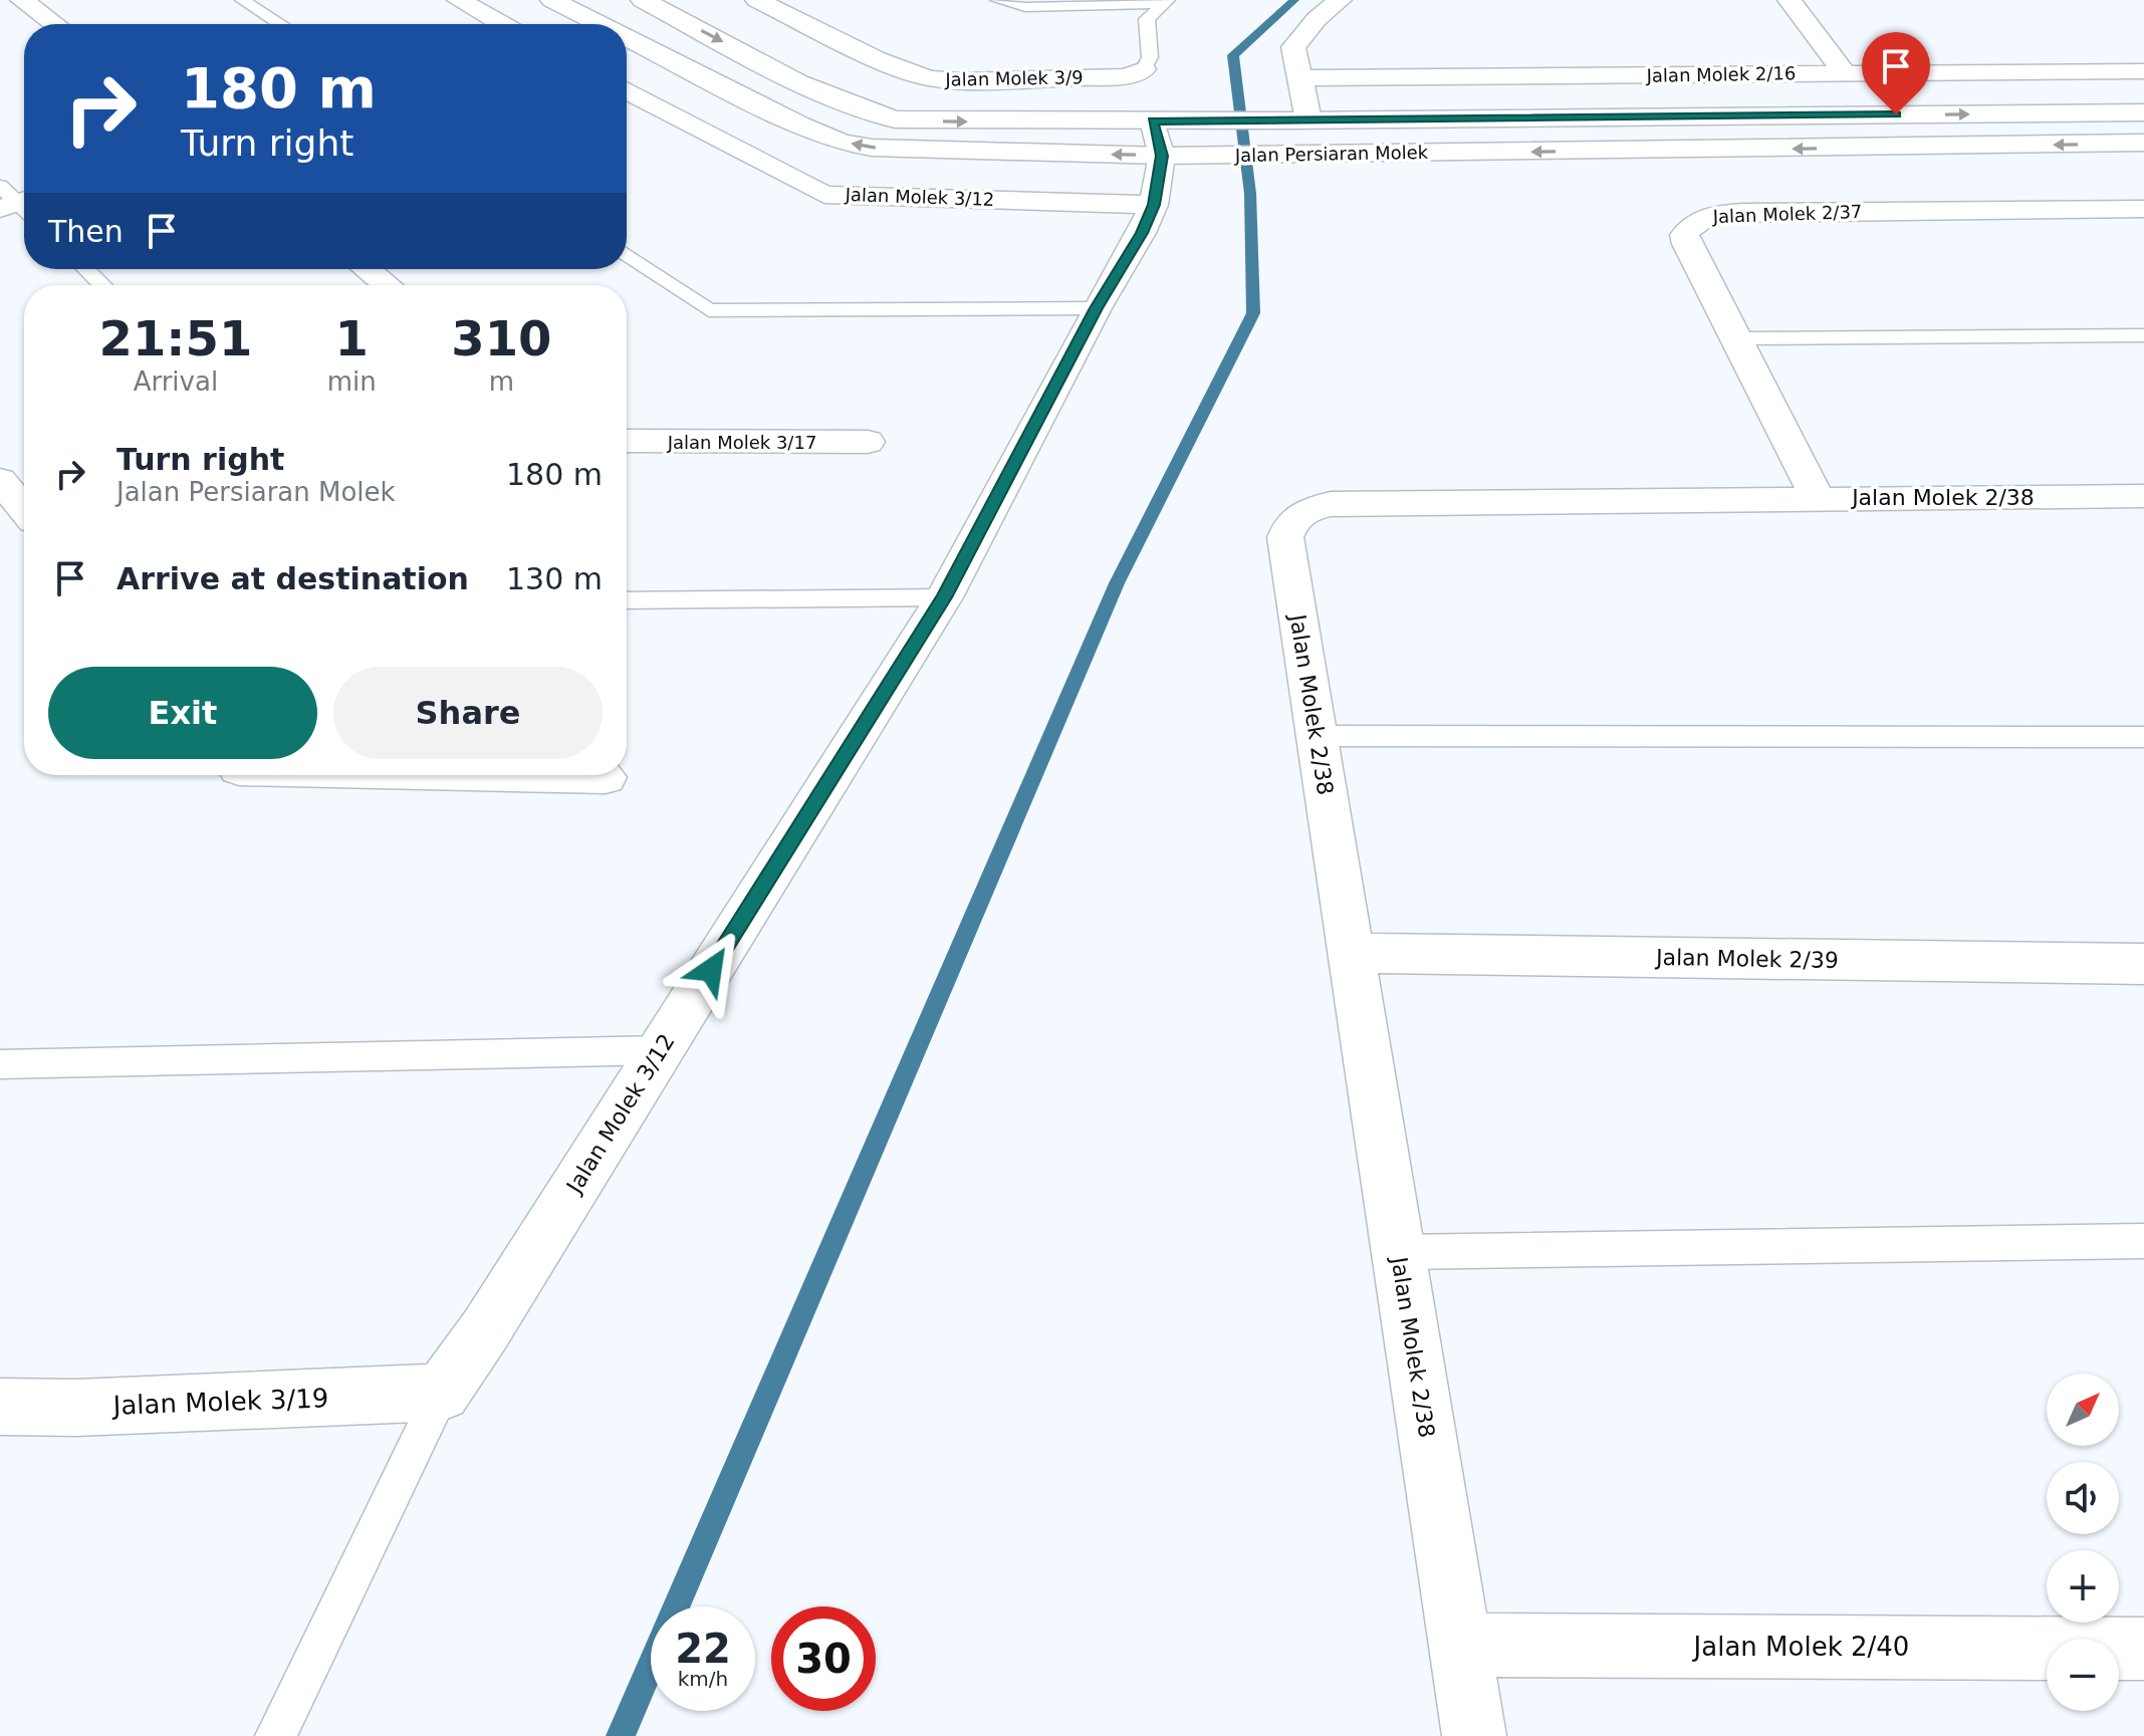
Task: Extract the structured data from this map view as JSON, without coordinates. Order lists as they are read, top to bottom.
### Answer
{
  "streets": {
    "street": [
      "Jalan Molek 2/16",
      "Jalan Molek 3/9",
      "Jalan Persiaran Molek",
      "Jalan Molek 3/12",
      "Jalan Molek 2/37",
      "Jalan Molek 3/17",
      "Jalan Molek 2/38",
      "Jalan Molek 2/39",
      "Jalan Molek 3/19",
      "Jalan Molek 2/40"
    ]
  },
  "crossings": [
    ["Jalan Persiaran Molek", "Jalan Molek 3/12"],
    ["Jalan Molek 3/12", "Jalan Molek 3/19"],
    ["Jalan Molek 2/37", "Jalan Molek 2/38"],
    ["Jalan Molek 2/38", "Jalan Molek 2/39"],
    ["Jalan Molek 2/38", "Jalan Molek 2/40"]
  ],
  "north": "top right",
  "page": {
    "turn": ["180 m", "Turn right"],
    "then": "Then",
    "eta": [
      "21:51",
      "Arrival",
      "1",
      "min",
      "310",
      "m"
    ],
    "list": [
      {
        "name": "Turn right",
        "note": "Jalan Persiaran Molek",
        "value": "180 m"
      },
      {
        "name": "Arrive at destination",
        "value": "130 m"
      }
    ],
    "buttons": ["Exit", "Share"],
    "map_buttons": ["+", "−"],
    "speed": "22 km/h",
    "limit": "30"
  }
}
